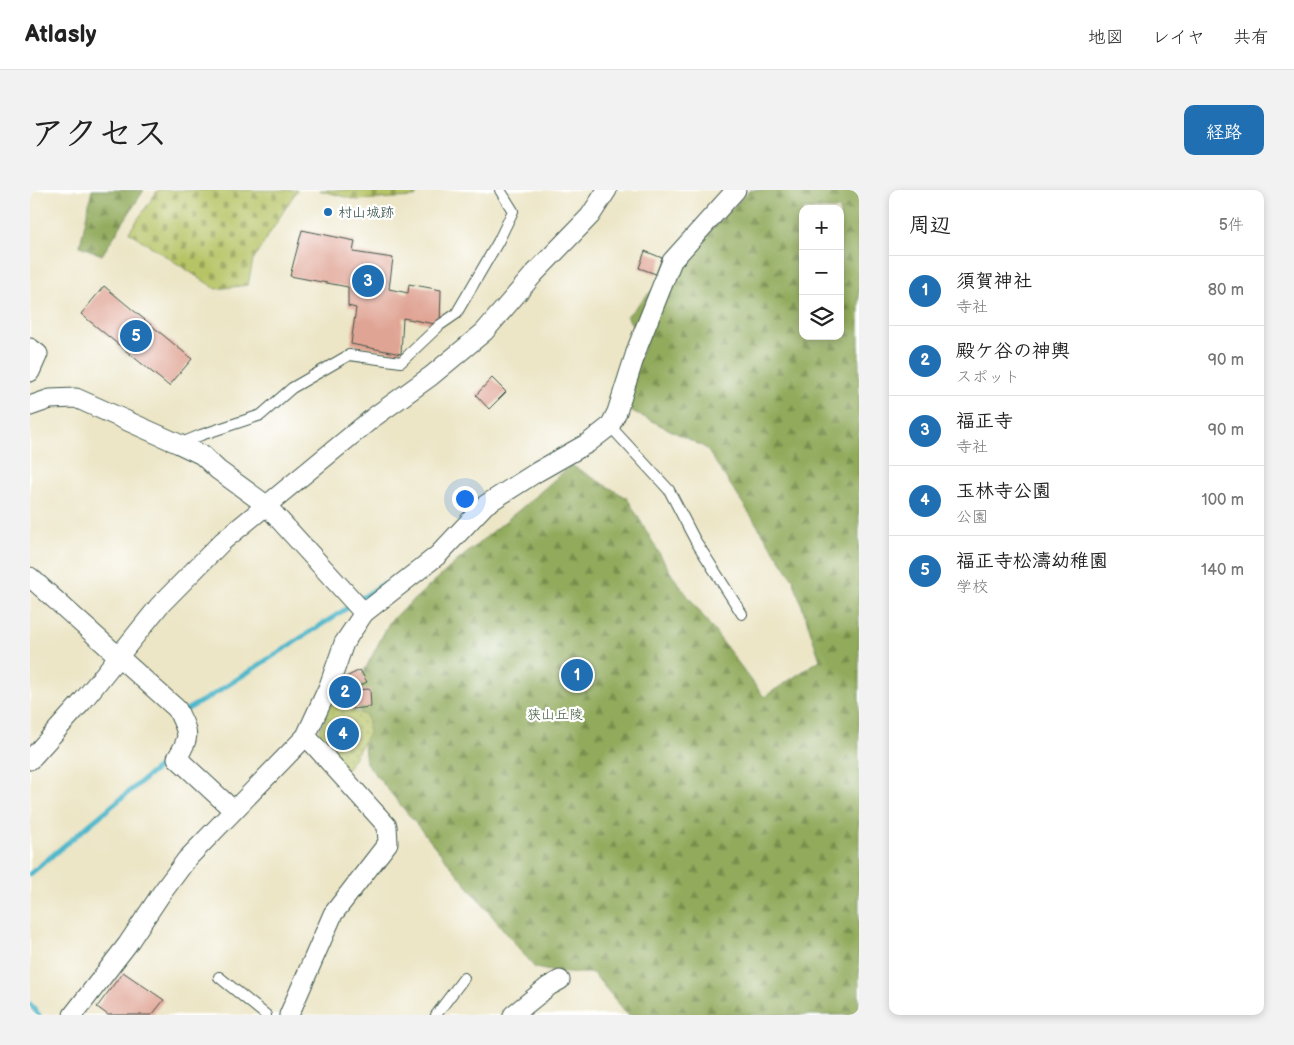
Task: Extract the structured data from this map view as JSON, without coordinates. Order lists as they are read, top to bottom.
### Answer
{
  "parks": ["狭山丘陵"],
  "places": ["村山城跡"],
  "page": {
    "header": "Atlasly",
    "nav": ["地図", "レイヤ", "共有"],
    "title": "アクセス",
    "buttons": "経路",
    "heading": ["周辺", "5件"],
    "map_buttons": ["+", "−"],
    "list": [
      {
        "mark": "1",
        "name": "須賀神社",
        "note": "寺社",
        "value": "80 m"
      },
      {
        "mark": "2",
        "name": "殿ケ谷の神輿",
        "note": "スポット",
        "value": "90 m"
      },
      {
        "mark": "3",
        "name": "福正寺",
        "note": "寺社",
        "value": "90 m"
      },
      {
        "mark": "4",
        "name": "玉林寺公園",
        "note": "公園",
        "value": "100 m"
      },
      {
        "mark": "5",
        "name": "福正寺松濤幼稚園",
        "note": "学校",
        "value": "140 m"
      }
    ],
    "pins": [
      "3",
      "5",
      "1",
      "2",
      "4"
    ]
  }
}
